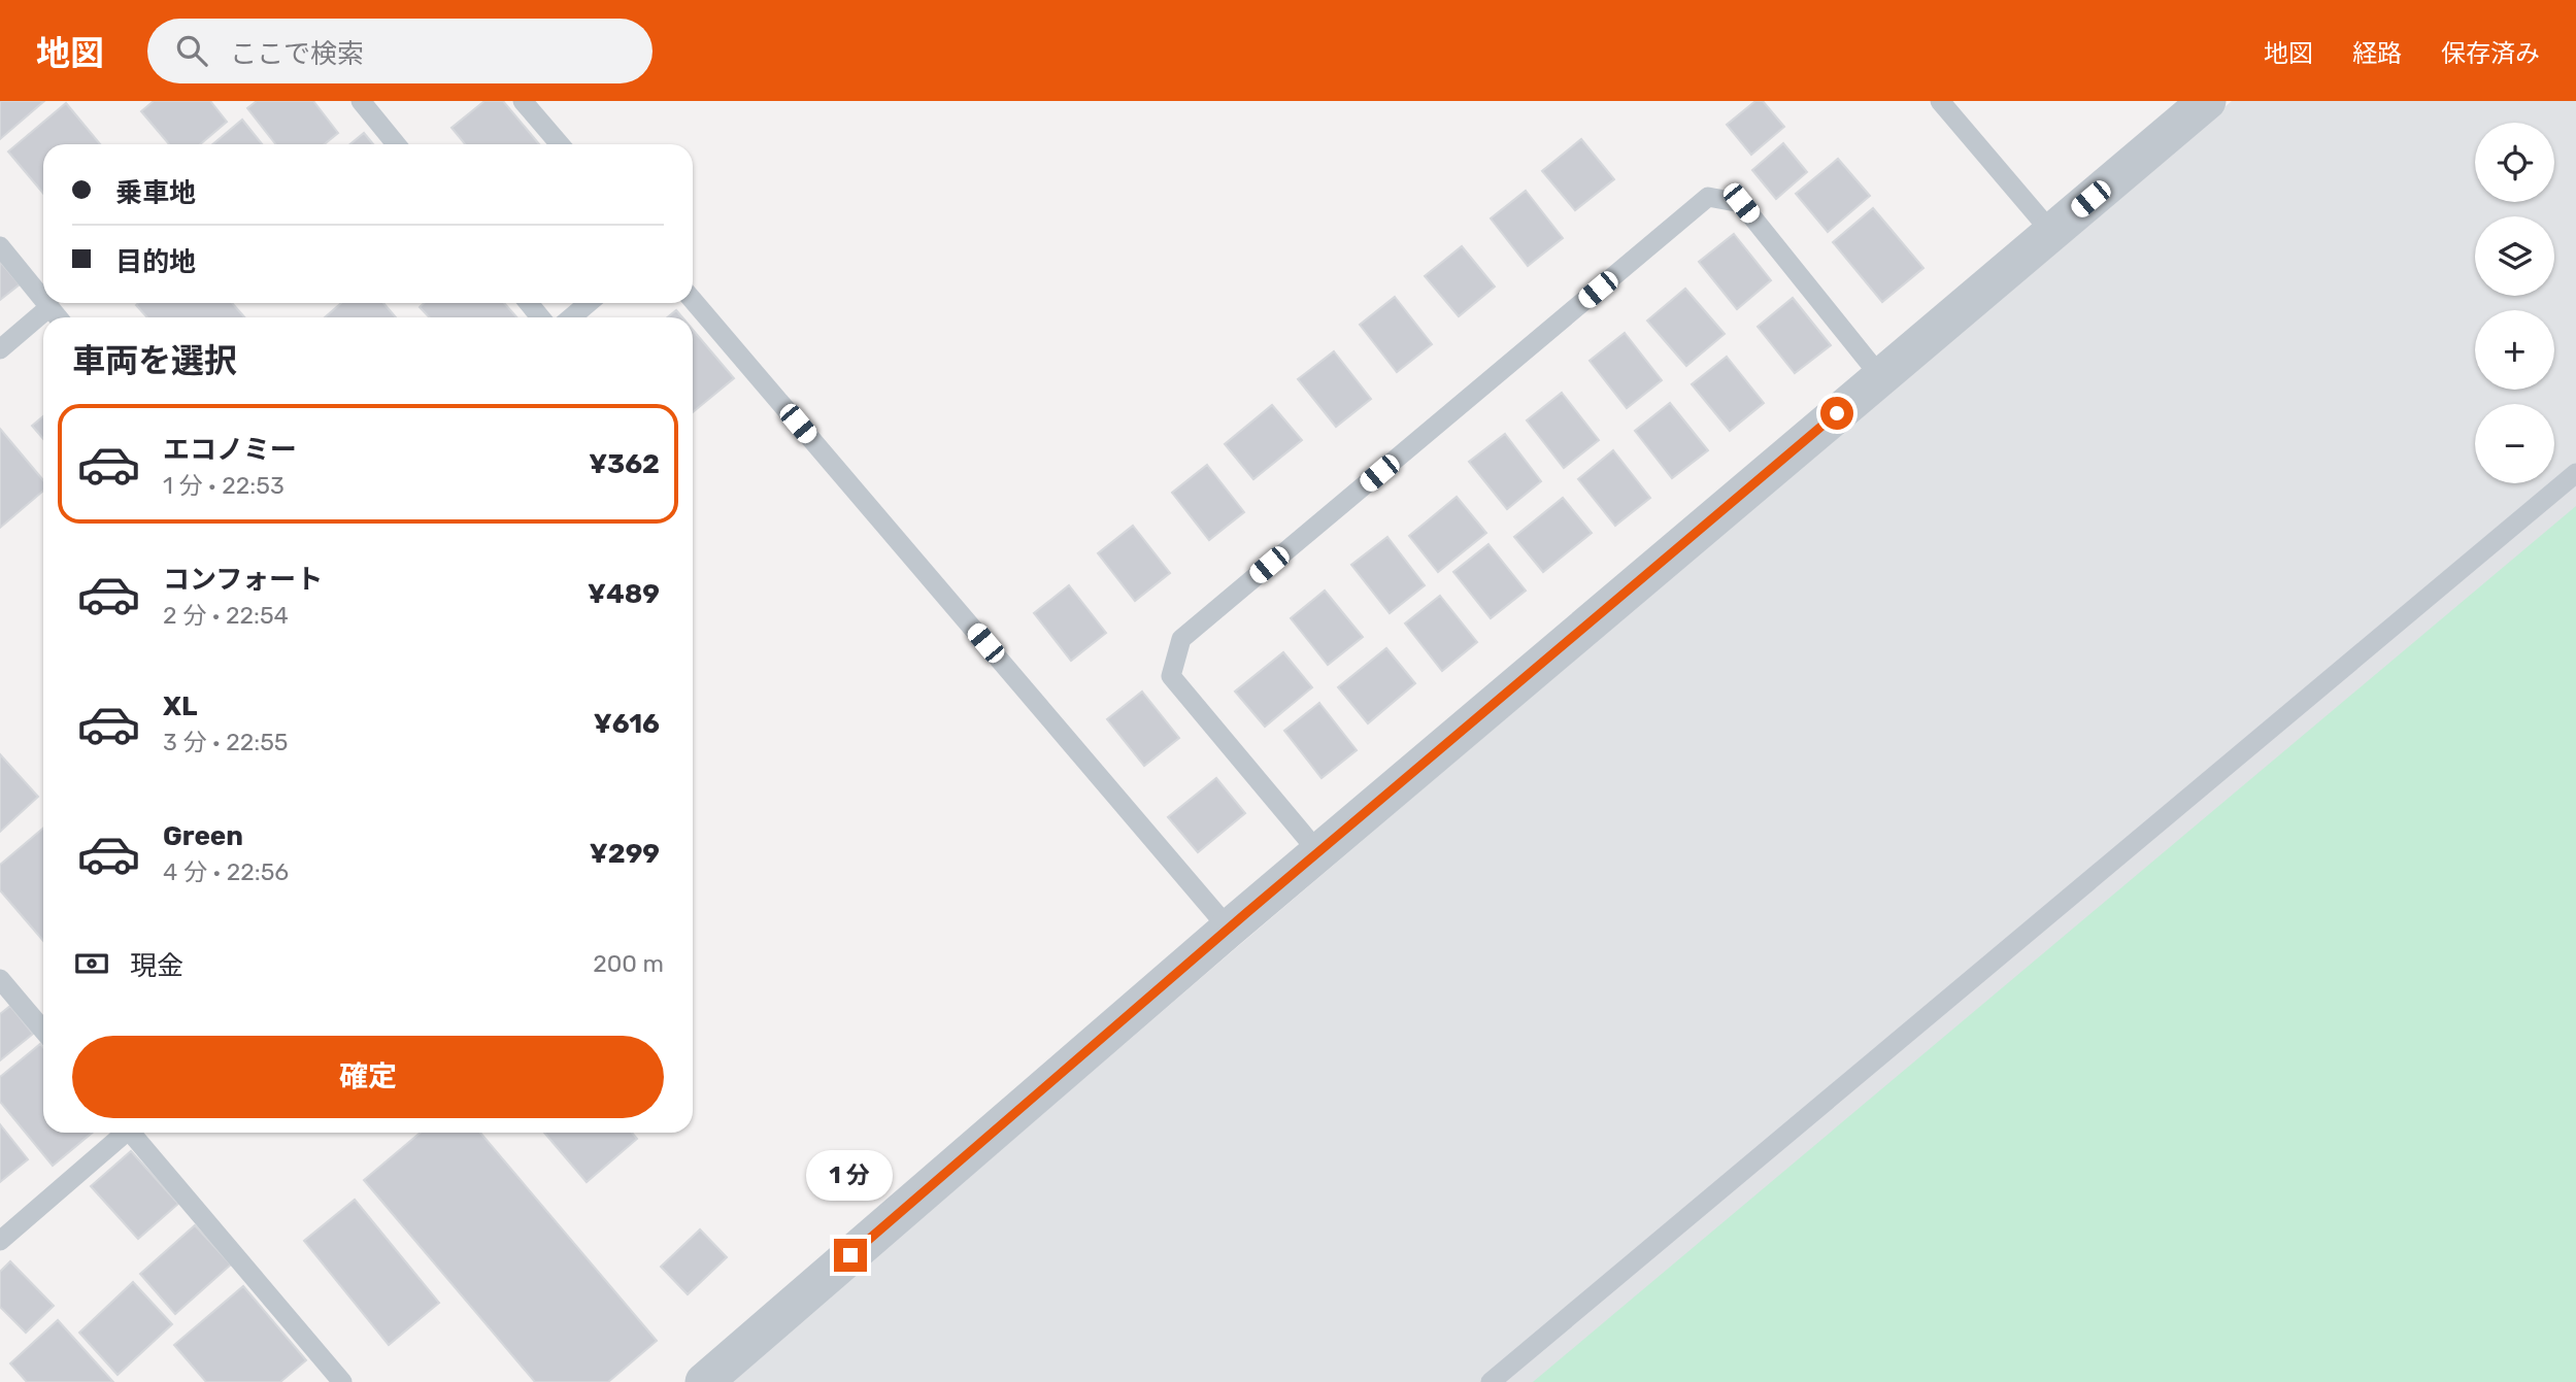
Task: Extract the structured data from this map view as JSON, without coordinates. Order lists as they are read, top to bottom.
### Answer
{
  "page": {
    "header": "地図",
    "search": "ここで検索",
    "nav": ["地図", "経路", "保存済み"],
    "map_buttons": ["+", "−"],
    "banner": ["乗車地", "目的地"],
    "heading": "車両を選択",
    "list": [
      {
        "name": "エコノミー",
        "note": "1 分 · 22:53",
        "value": "¥362"
      },
      {
        "name": "コンフォート",
        "note": "2 分 · 22:54",
        "value": "¥489"
      },
      {
        "name": "XL",
        "note": "3 分 · 22:55",
        "value": "¥616"
      },
      {
        "name": "Green",
        "note": "4 分 · 22:56",
        "value": "¥299"
      }
    ],
    "pay": ["現金", "200 m"],
    "buttons": "確定",
    "bubble": "1 分"
  }
}
